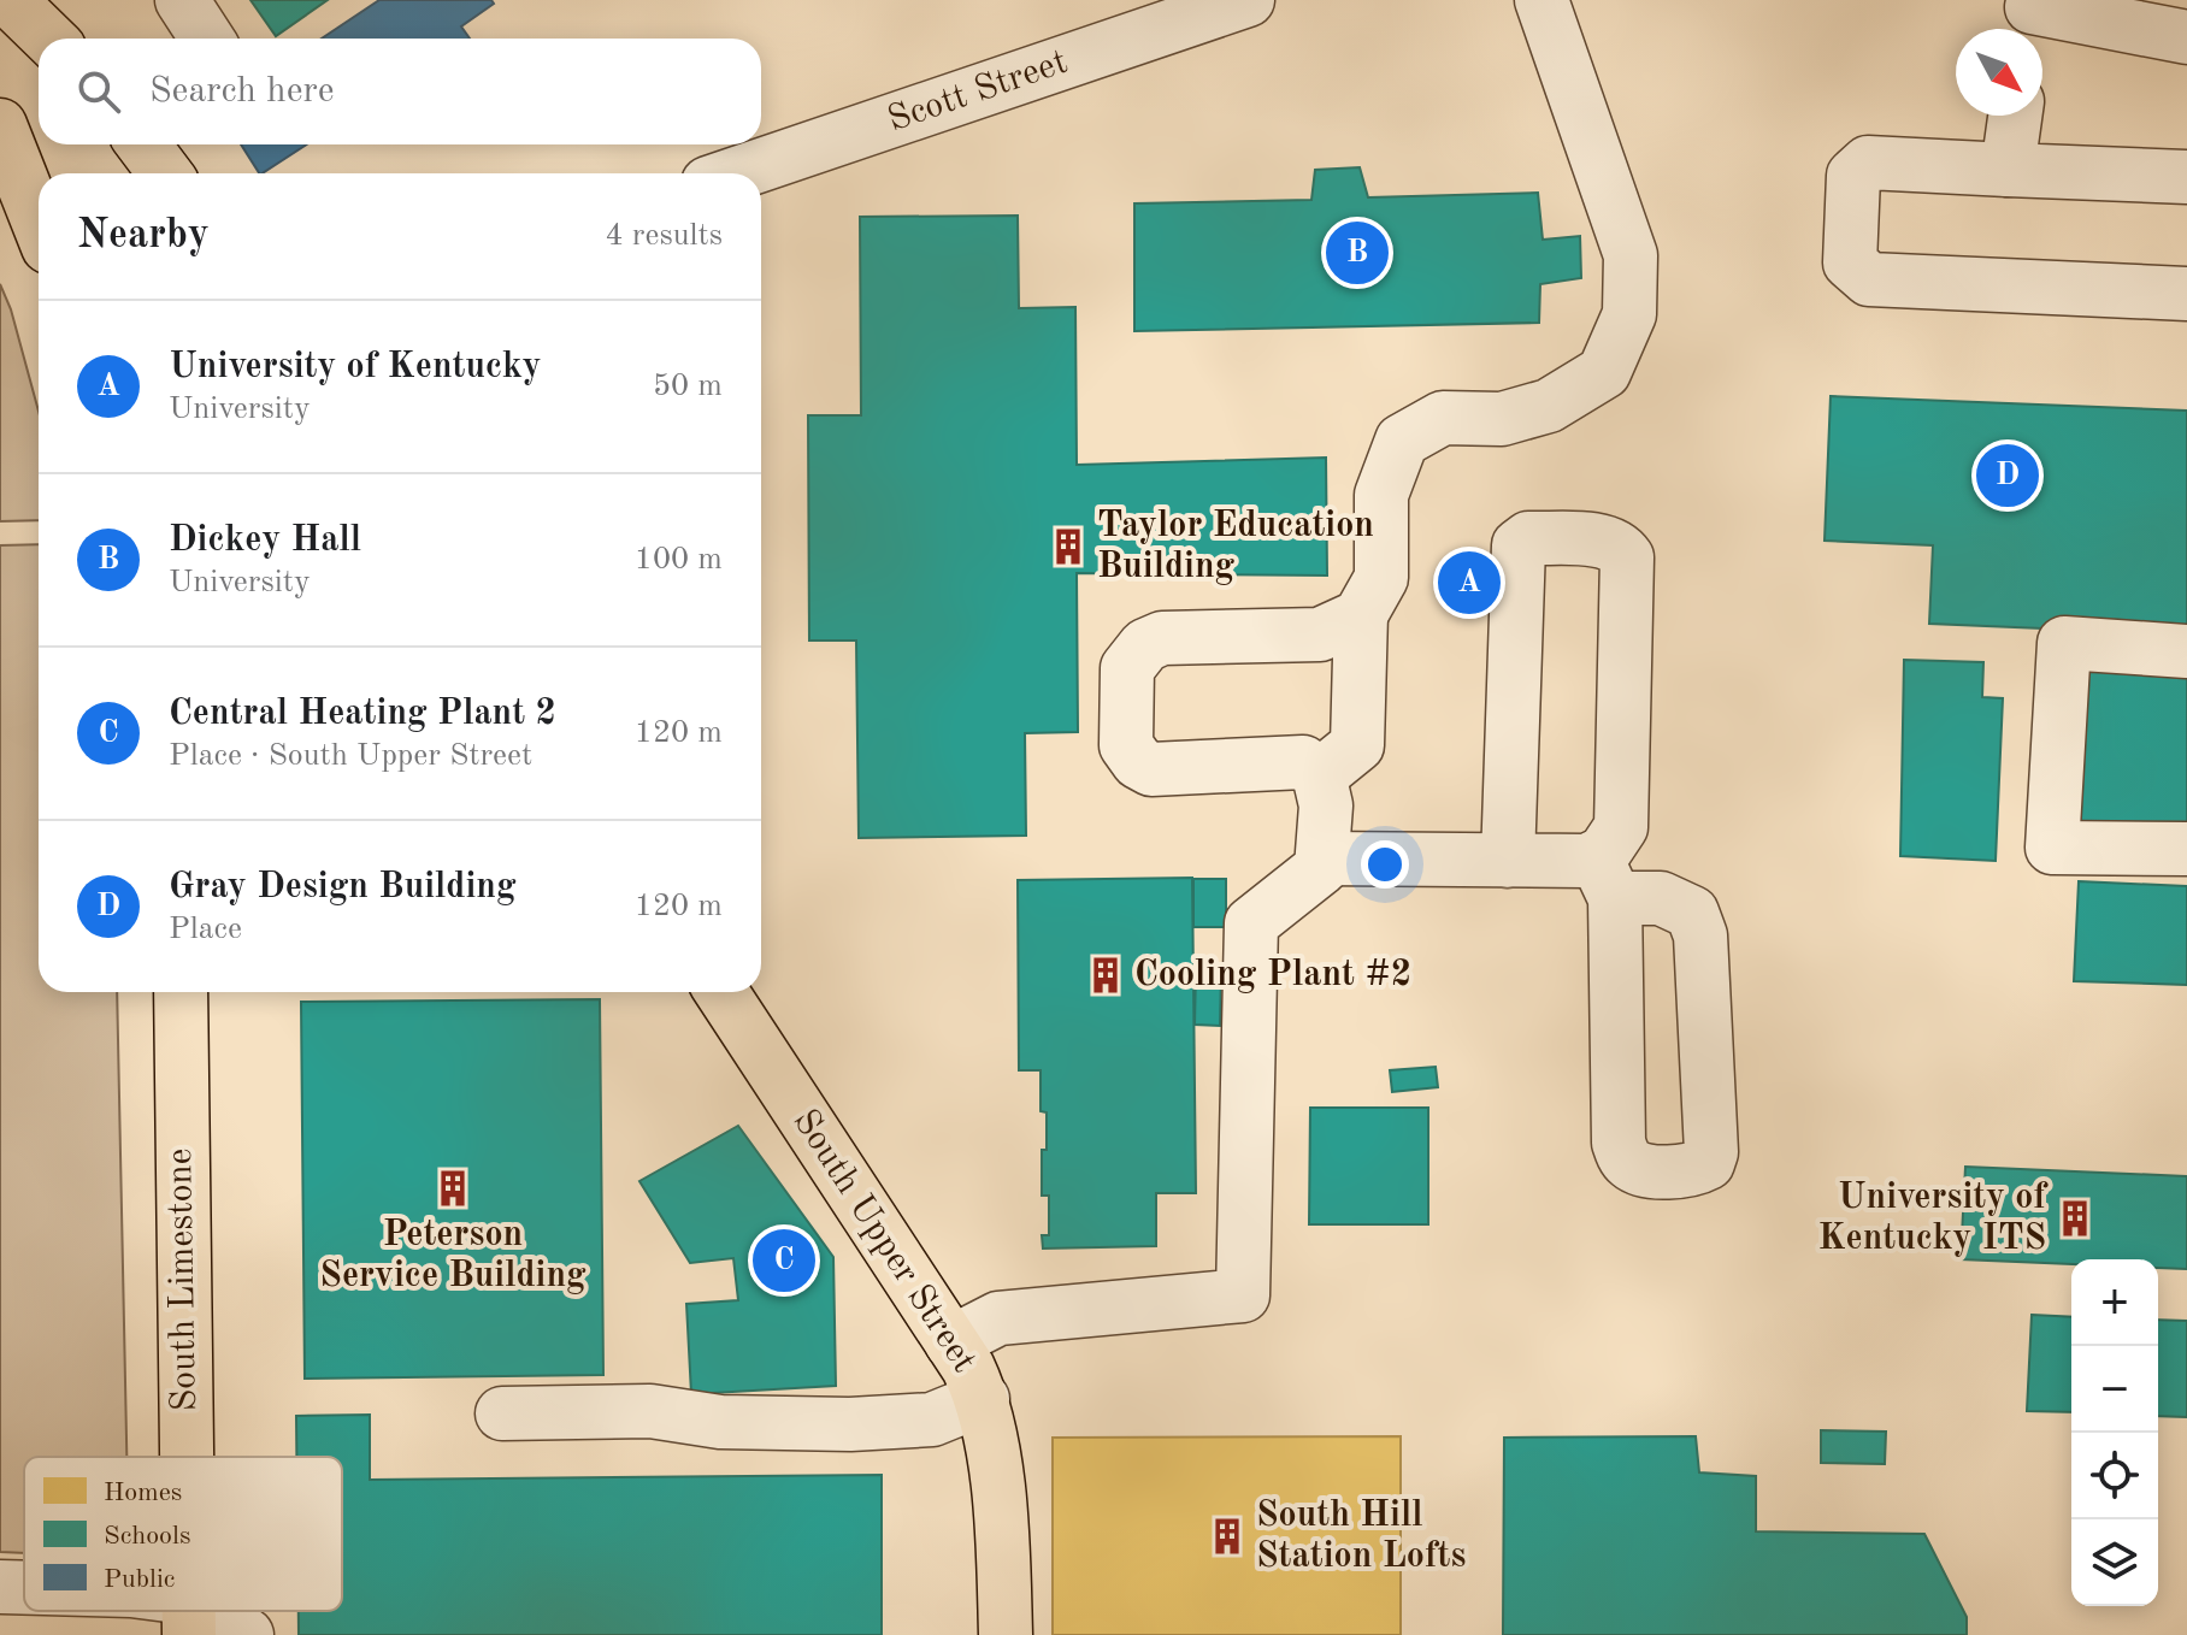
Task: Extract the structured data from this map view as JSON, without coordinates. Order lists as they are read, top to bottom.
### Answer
{
  "streets": {
    "main road": ["South Upper Street", "South Limestone"],
    "street": ["Scott Street"]
  },
  "places": {
    "building": [
      "Taylor Education Building",
      "Cooling Plant #2",
      "Peterson Service Building",
      "University of Kentucky ITS",
      "South Hill Station Lofts"
    ]
  },
  "legend": ["Homes", "Schools", "Public"],
  "north": "bottom right",
  "page": {
    "search": "Search here",
    "heading": ["Nearby", "4 results"],
    "pins": [
      "B",
      "D",
      "A",
      "C"
    ],
    "list": [
      {
        "mark": "A",
        "name": "University of Kentucky",
        "note": "University",
        "value": "50 m"
      },
      {
        "mark": "B",
        "name": "Dickey Hall",
        "note": "University",
        "value": "100 m"
      },
      {
        "mark": "C",
        "name": "Central Heating Plant 2",
        "note": "Place · South Upper Street",
        "value": "120 m"
      },
      {
        "mark": "D",
        "name": "Gray Design Building",
        "note": "Place",
        "value": "120 m"
      }
    ],
    "map_buttons": ["+", "−"]
  }
}
